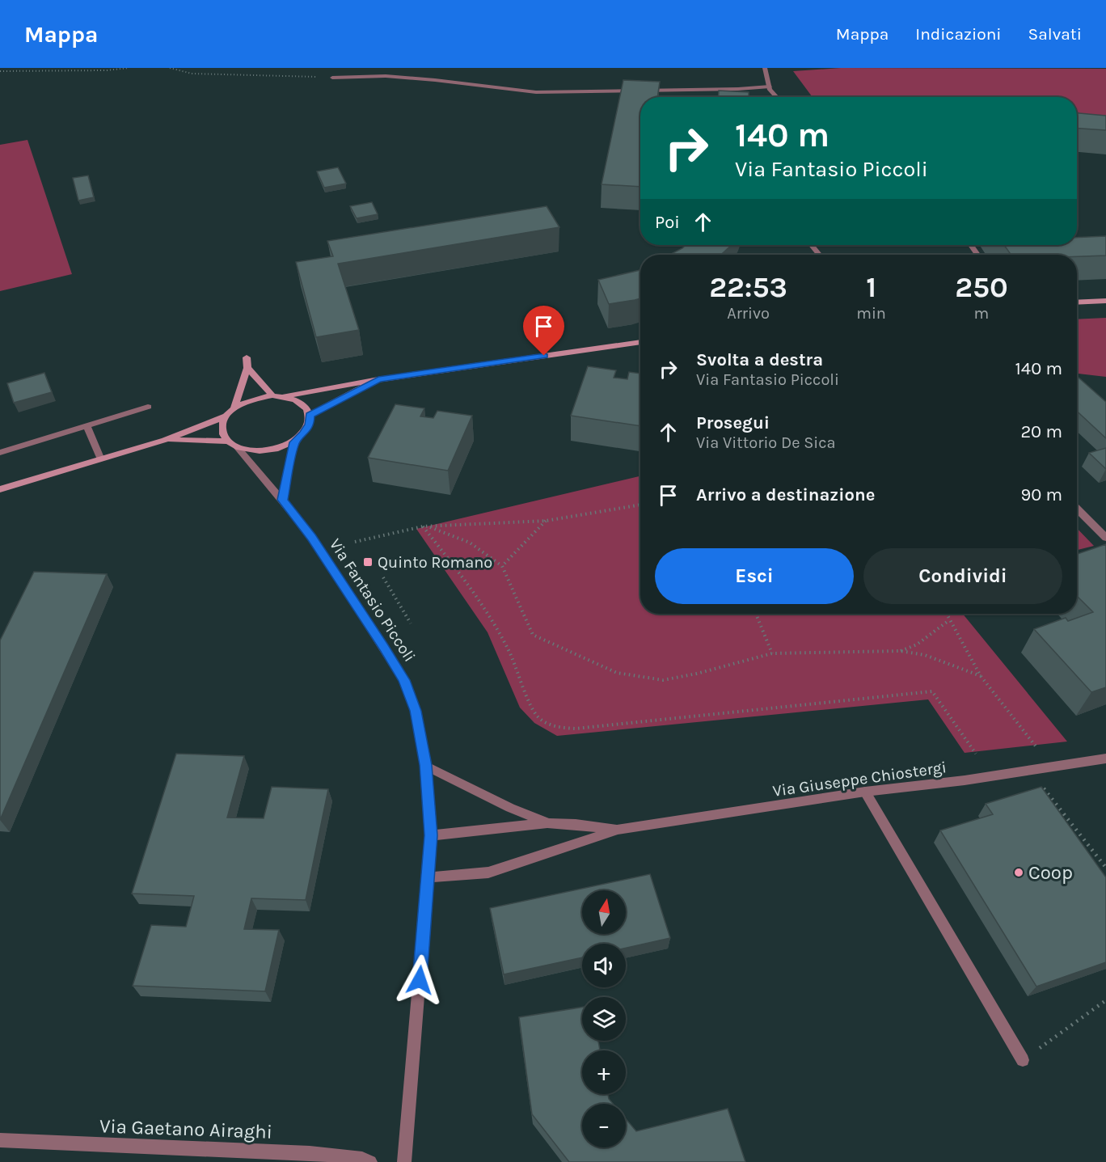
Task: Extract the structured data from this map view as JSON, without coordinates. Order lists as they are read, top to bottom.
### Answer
{
  "streets": {
    "street": ["Via Fantasio Piccoli", "Via Giuseppe Chiostergi", "Via Gaetano Airaghi"]
  },
  "crossings": [
    ["Via Fantasio Piccoli", "Via Giuseppe Chiostergi"]
  ],
  "places": {
    "transit": ["Quinto Romano"],
    "other": ["Coop"]
  },
  "north": "top",
  "page": {
    "header": "Mappa",
    "nav": ["Mappa", "Indicazioni", "Salvati"],
    "turn": ["140 m", "Via Fantasio Piccoli"],
    "then": "Poi",
    "eta": [
      "22:53",
      "Arrivo",
      "1",
      "min",
      "250",
      "m"
    ],
    "list": [
      {
        "name": "Svolta a destra",
        "note": "Via Fantasio Piccoli",
        "value": "140 m"
      },
      {
        "name": "Prosegui",
        "note": "Via Vittorio De Sica",
        "value": "20 m"
      },
      {
        "name": "Arrivo a destinazione",
        "value": "90 m"
      }
    ],
    "buttons": ["Esci", "Condividi"],
    "map_buttons": ["+", "−"]
  }
}
